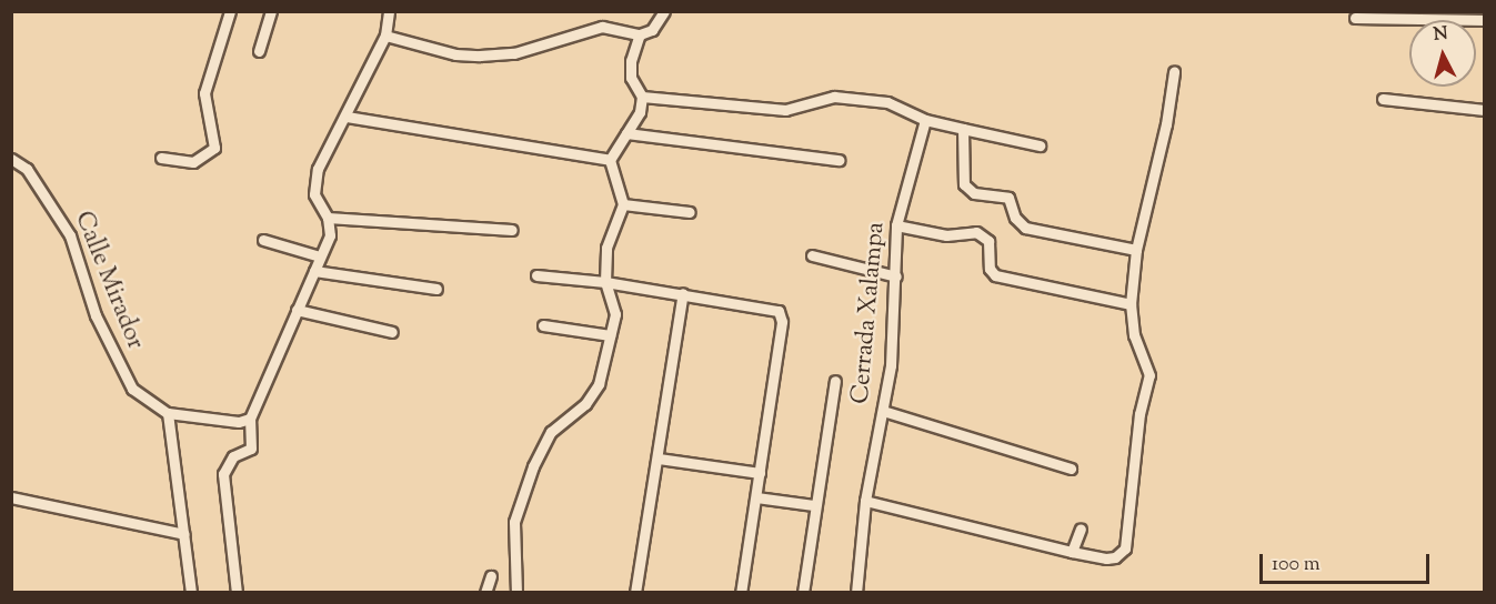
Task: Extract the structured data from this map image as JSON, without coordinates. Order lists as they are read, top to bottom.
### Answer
{
  "streets": {
    "street": ["Calle Mirador", "Cerrada Xalampa"]
  },
  "scale_bar": "100 m",
  "north": "top"
}
